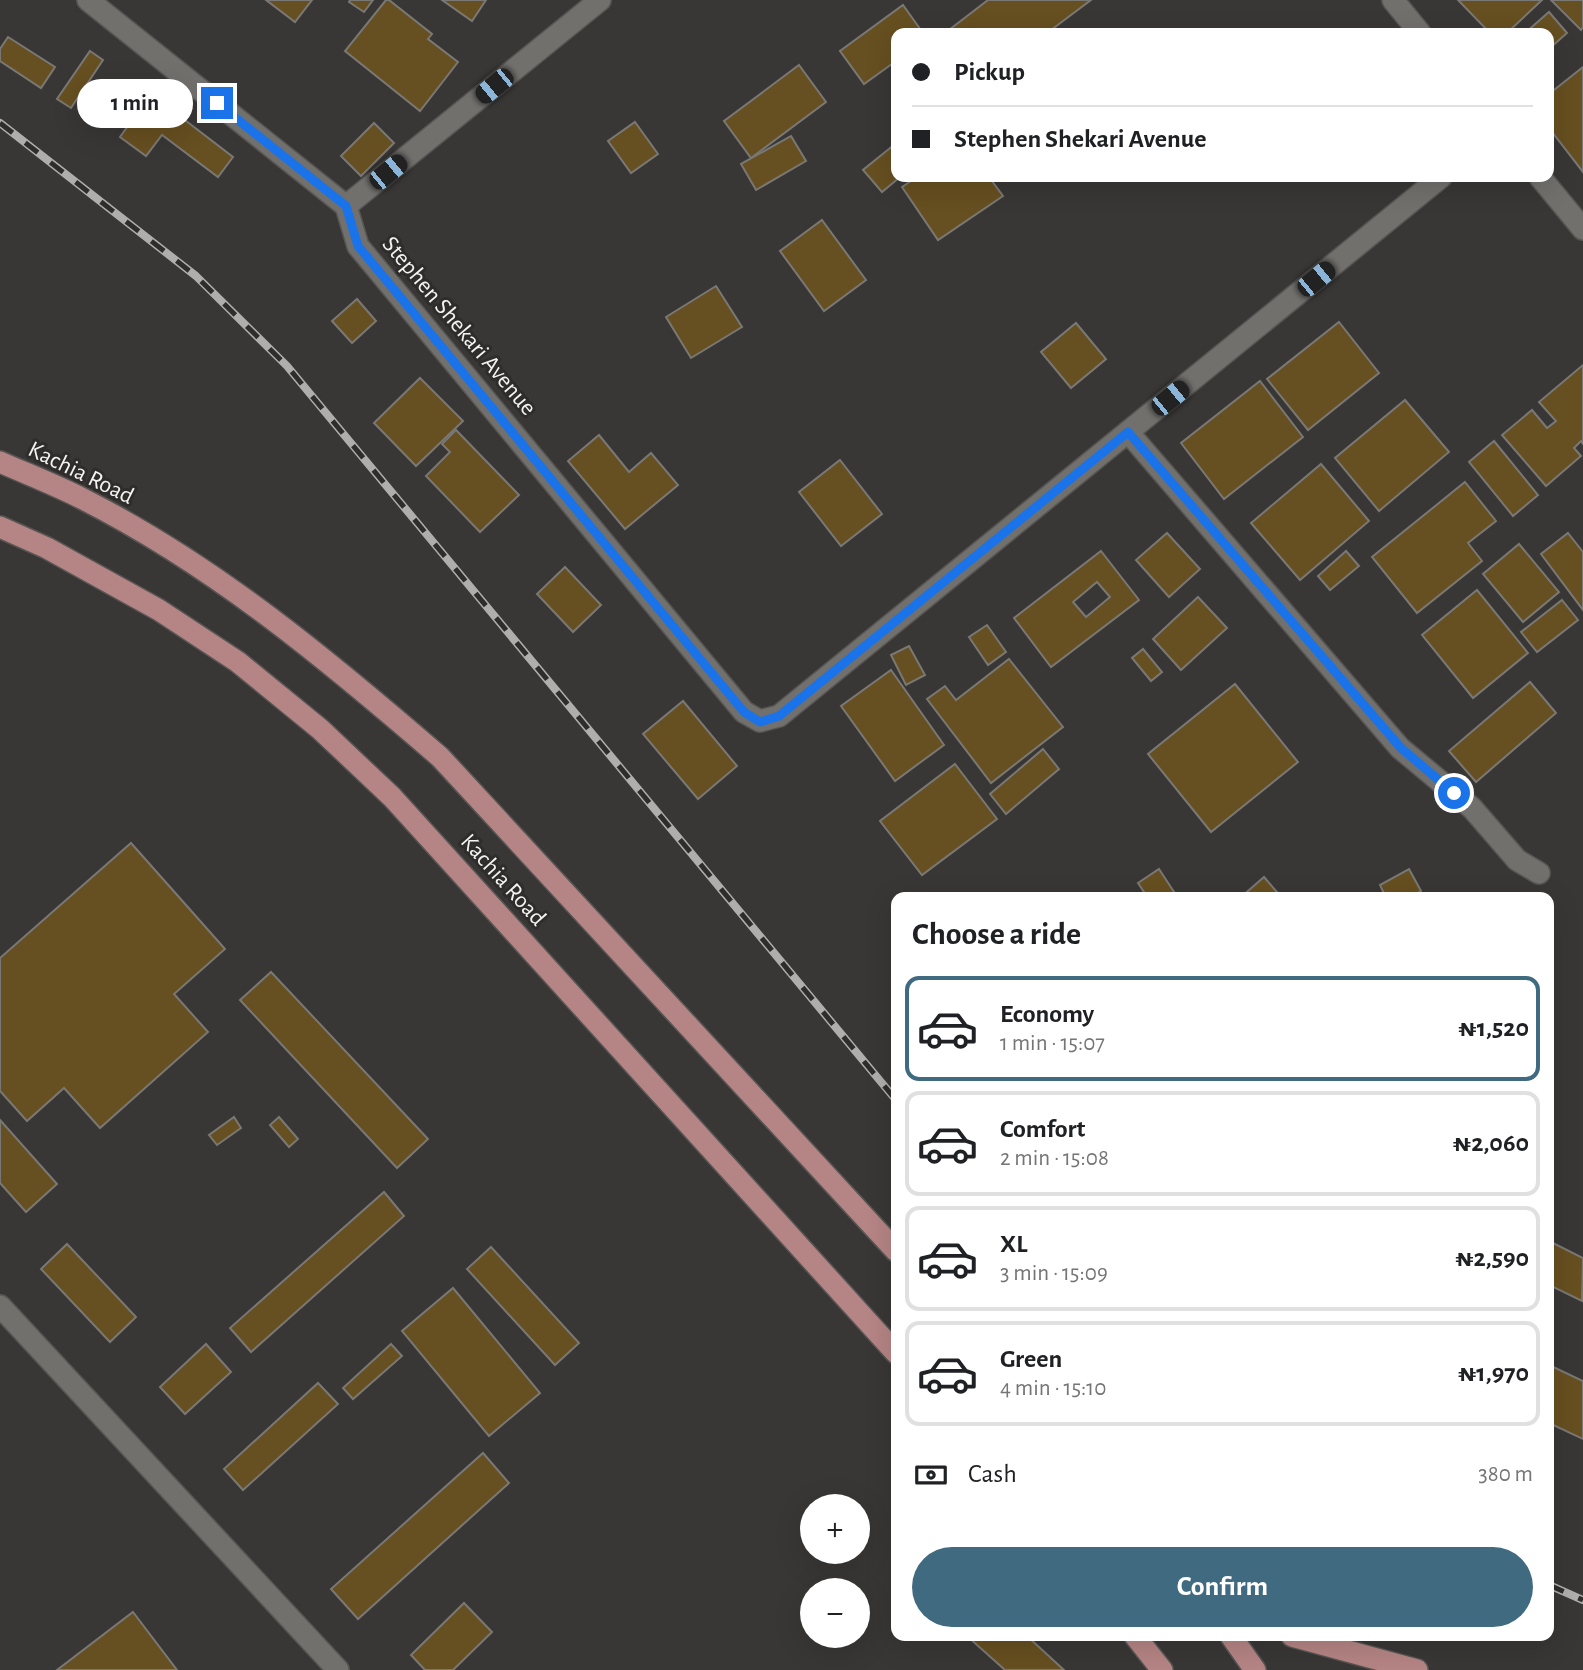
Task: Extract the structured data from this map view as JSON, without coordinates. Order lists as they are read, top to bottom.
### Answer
{
  "streets": {
    "main road": ["Kachia Road"],
    "street": ["Stephen Shekari Avenue"]
  },
  "page": {
    "banner": ["Pickup", "Stephen Shekari Avenue"],
    "bubble": "1 min",
    "heading": "Choose a ride",
    "list": [
      {
        "name": "Economy",
        "note": "1 min · 15:07",
        "value": "₦1,520"
      },
      {
        "name": "Comfort",
        "note": "2 min · 15:08",
        "value": "₦2,060"
      },
      {
        "name": "XL",
        "note": "3 min · 15:09",
        "value": "₦2,590"
      },
      {
        "name": "Green",
        "note": "4 min · 15:10",
        "value": "₦1,970"
      }
    ],
    "pay": ["Cash", "380 m"],
    "map_buttons": ["+", "−"],
    "buttons": "Confirm"
  }
}
